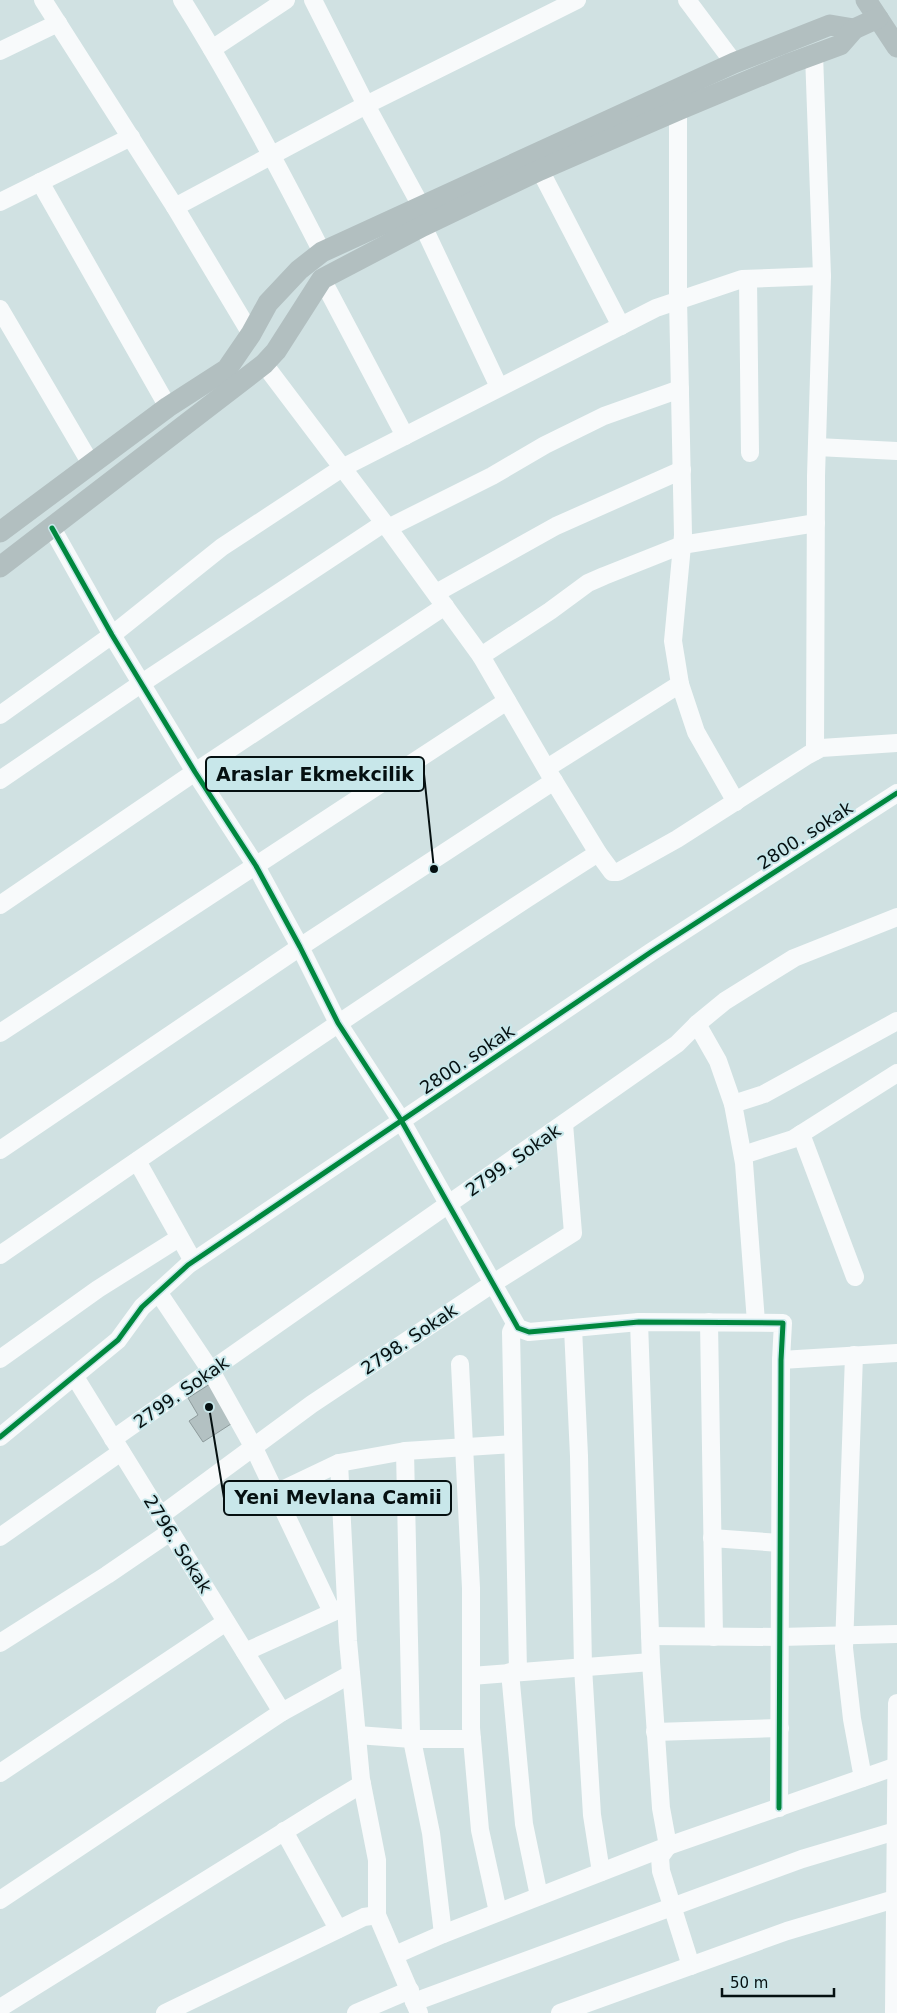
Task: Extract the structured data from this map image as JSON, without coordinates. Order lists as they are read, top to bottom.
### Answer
{
  "streets": {
    "street": [
      "2800. sokak",
      "2799. Sokak",
      "2798. Sokak",
      "2796. Sokak"
    ]
  },
  "crossings": [
    ["2800. sokak", "2796. Sokak"],
    ["2799. Sokak", "2798. Sokak"],
    ["2799. Sokak", "2796. Sokak"],
    ["2798. Sokak", "2796. Sokak"]
  ],
  "places": ["Araslar Ekmekcilik", "Yeni Mevlana Camii"],
  "scale_bar": "50 m"
}
